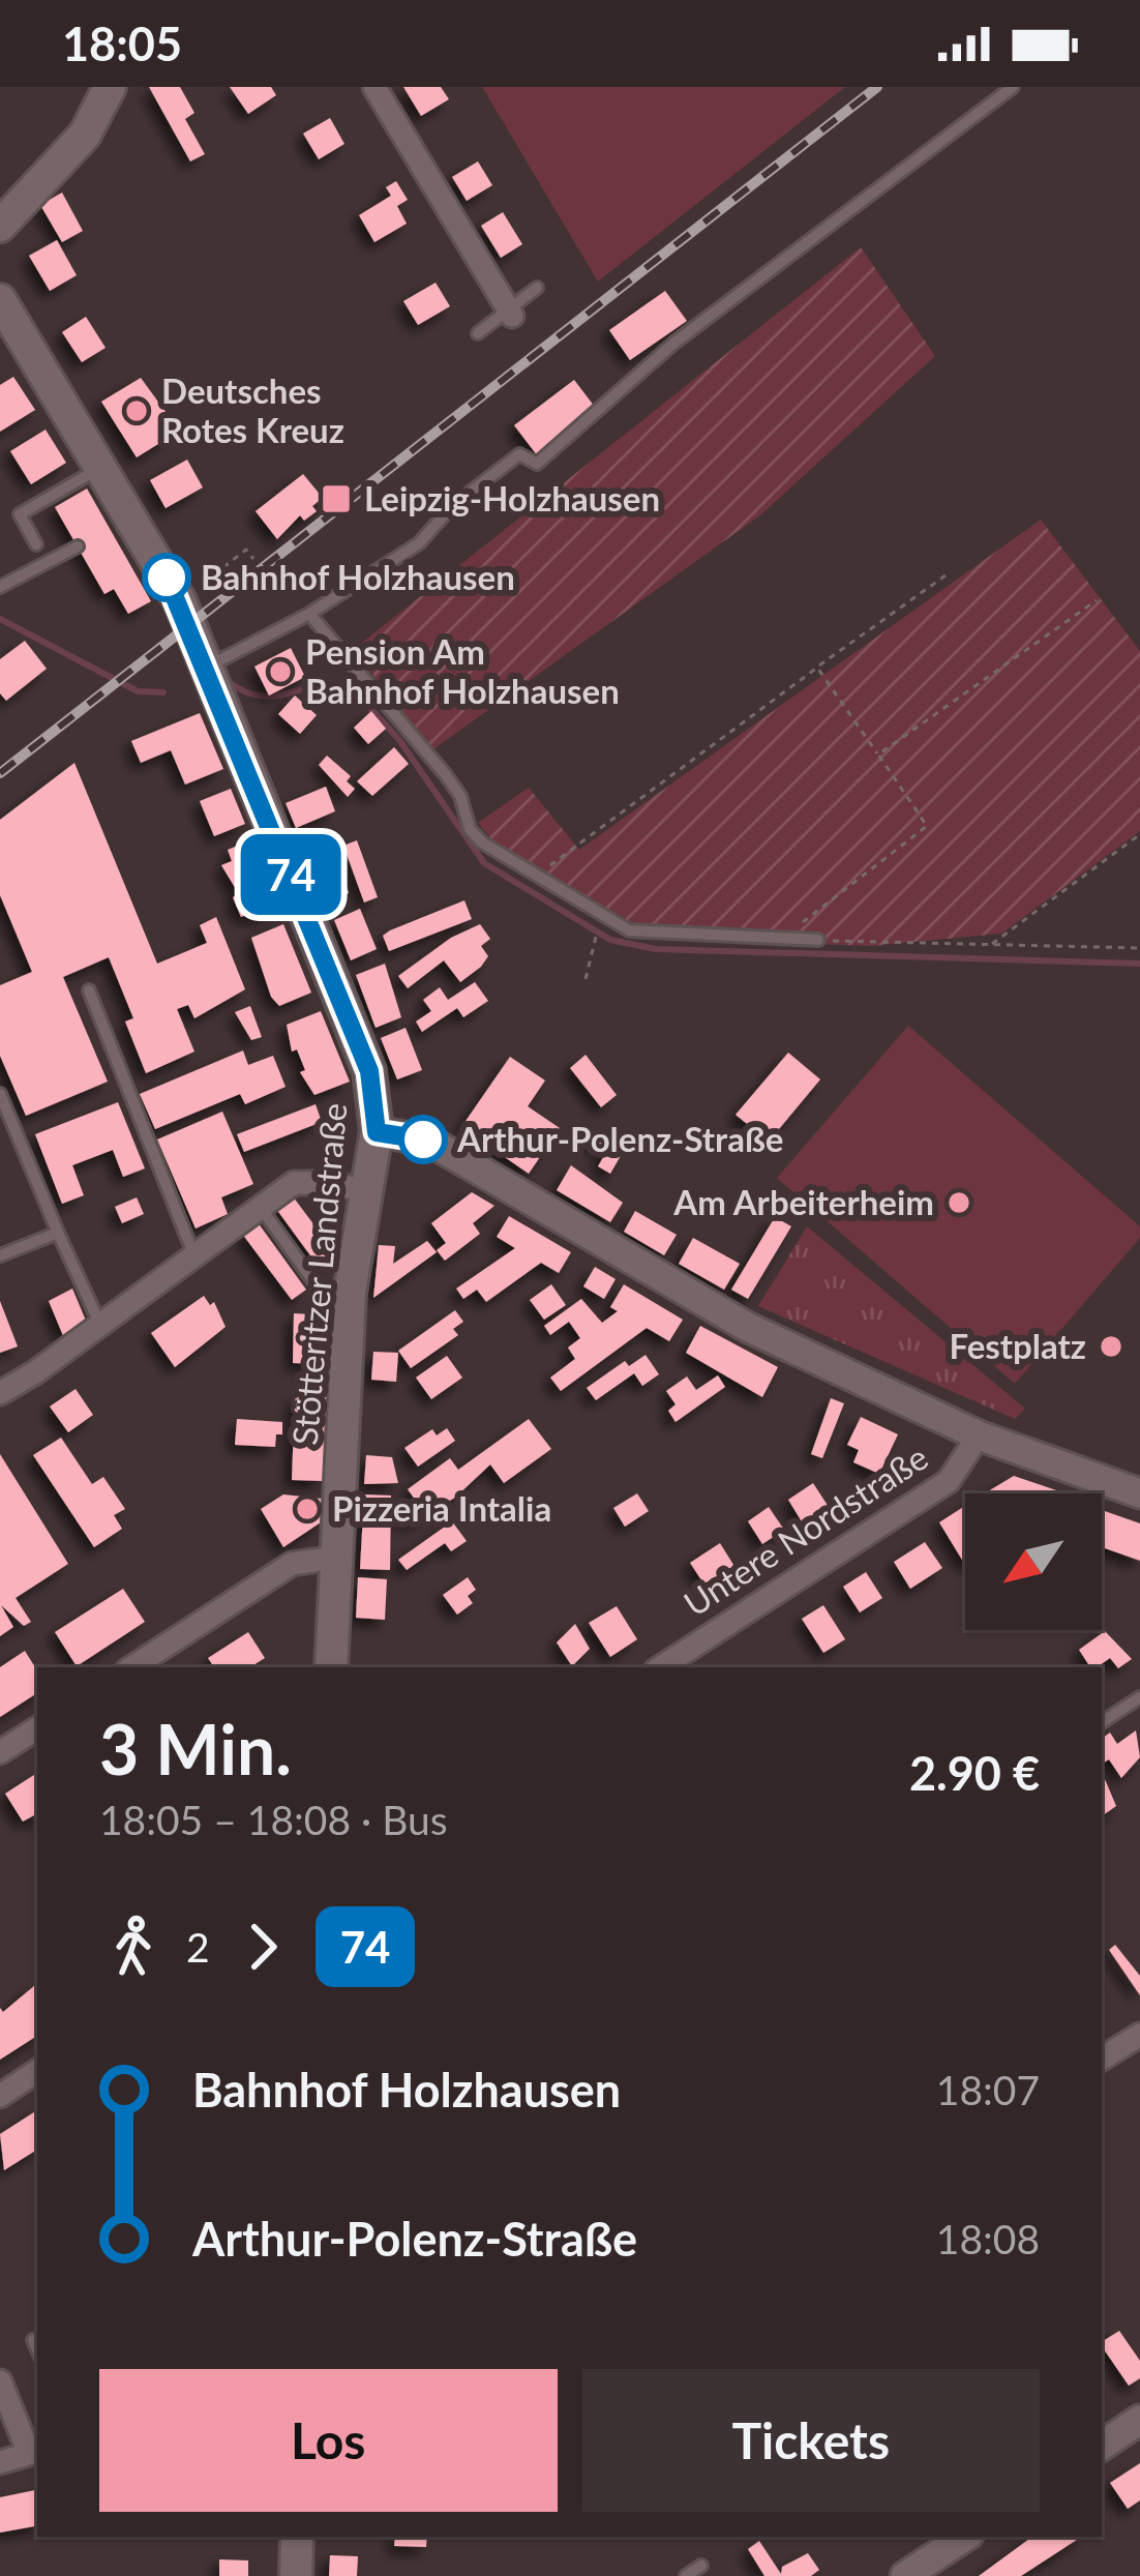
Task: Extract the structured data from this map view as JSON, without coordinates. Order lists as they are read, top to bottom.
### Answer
{
  "streets": {
    "main road": ["Stötteritzer Landstraße"],
    "street": ["Untere Nordstraße"]
  },
  "places": {
    "other": [
      "Deutsches Rotes Kreuz",
      "Bahnhof Holzhausen",
      "Pension Am Bahnhof Holzhausen",
      "Arthur-Polenz-Straße",
      "Am Arbeiterheim",
      "Festplatz",
      "Pizzeria Intalia"
    ],
    "transit": ["Leipzig-Holzhausen"]
  },
  "lines": ["bus line 74"],
  "north": "bottom left",
  "page": {
    "status": "18:05",
    "on_map": "74",
    "heading": ["3 Min.", "18:05 – 18:08 · Bus", "2.90 €"],
    "legs": ["2", "74"],
    "list": [
      {
        "name": "Bahnhof Holzhausen",
        "value": "18:07"
      },
      {
        "name": "Arthur-Polenz-Straße",
        "value": "18:08"
      }
    ],
    "buttons": ["Los", "Tickets"]
  }
}
